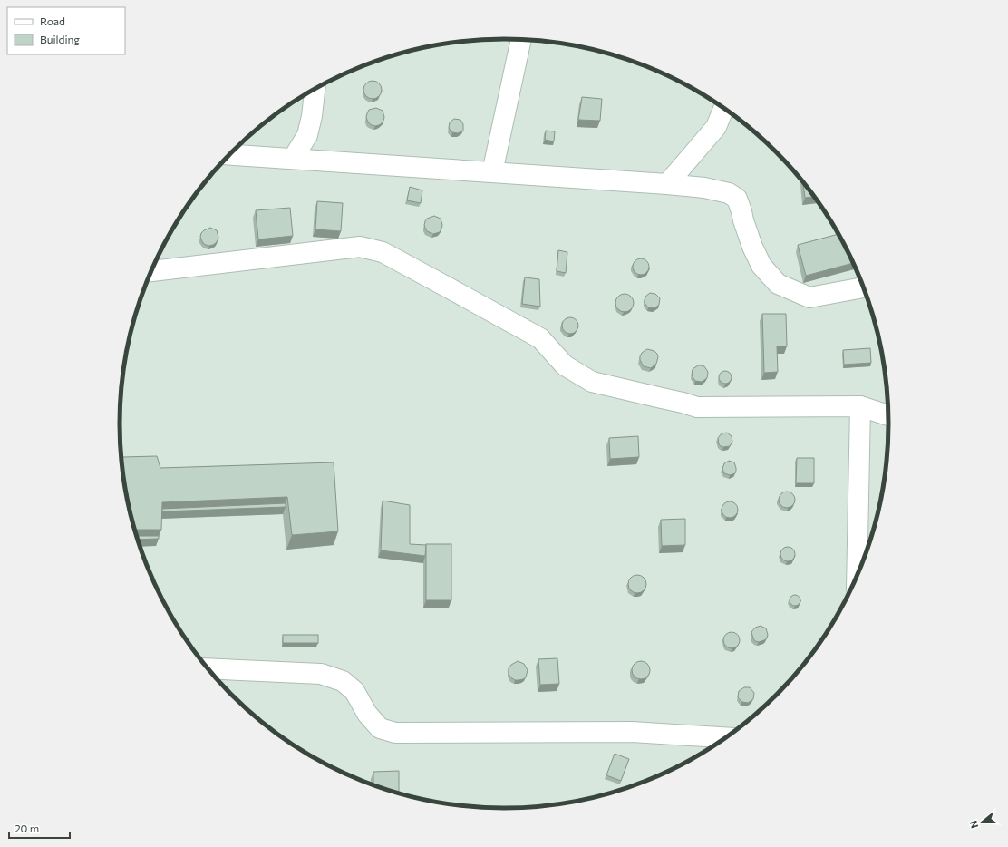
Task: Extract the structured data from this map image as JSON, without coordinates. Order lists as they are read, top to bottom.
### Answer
{
  "legend": ["Road", "Building"],
  "scale_bar": "20 m",
  "north": "left"
}
